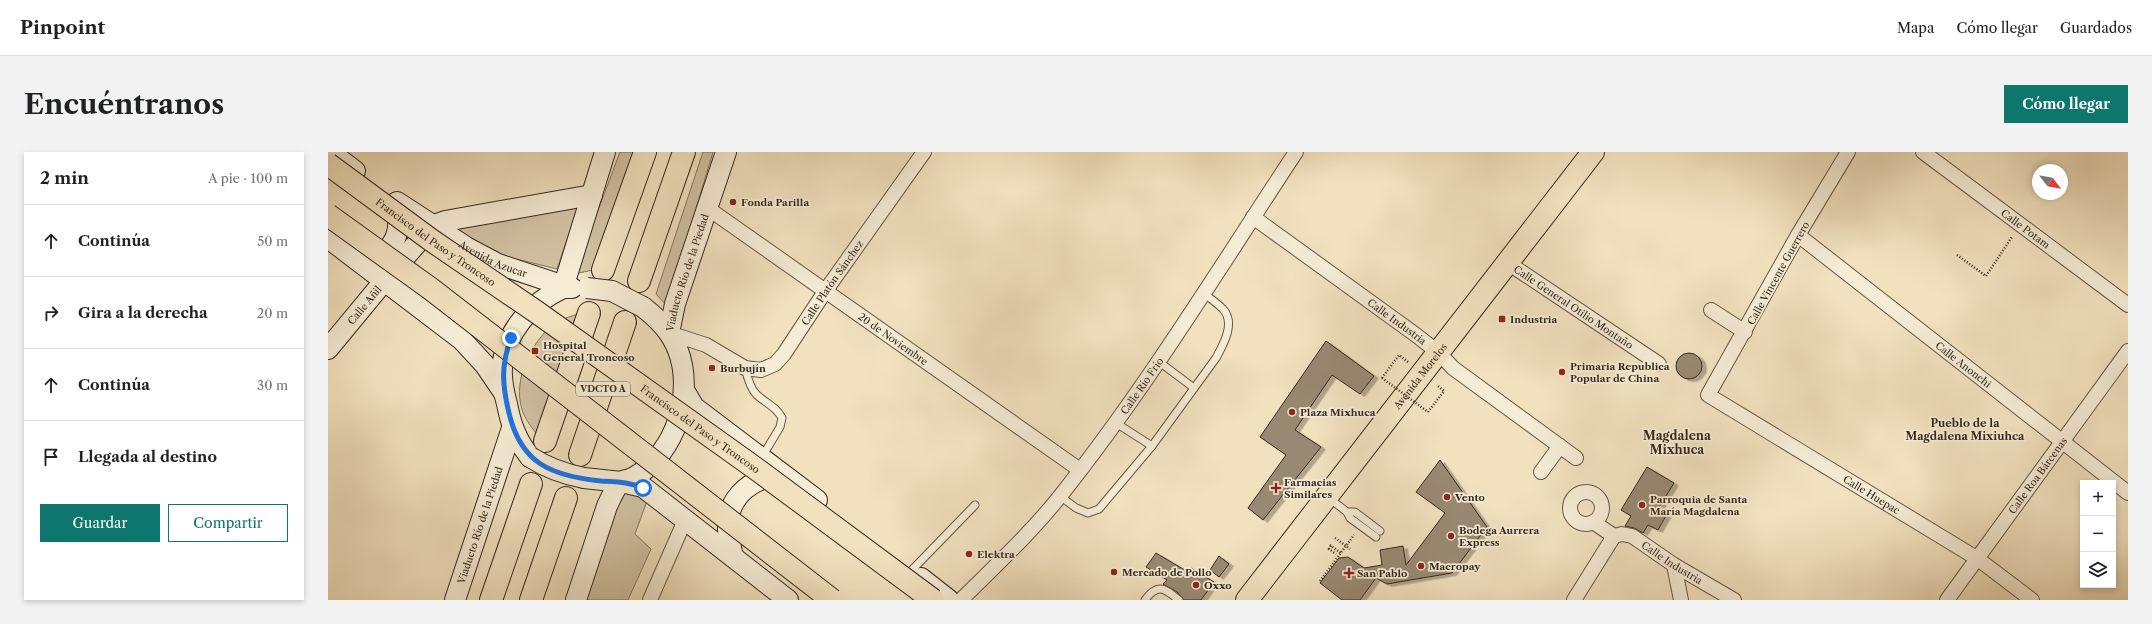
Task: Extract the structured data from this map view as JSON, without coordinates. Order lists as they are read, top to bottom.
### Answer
{
  "streets": {
    "main road": [
      "Francisco del Paso y Troncoso",
      "Avenida Azucar",
      "Viaducto Río de la Piedad",
      "Calle Añil",
      "Avenida Morelos",
      "VDCTO A"
    ],
    "street": [
      "Calle Potam",
      "Calle Vincente Guerrero",
      "Calle Platón Sánchez",
      "Calle General Otilio Montaño",
      "Calle Industria",
      "20 de Noviembre",
      "Calle Anonchi",
      "Calle Río Frío",
      "Calle Roa Bárcenas",
      "Calle Huepac"
    ]
  },
  "crossings": [
    ["Francisco del Paso y Troncoso", "Viaducto Río de la Piedad"],
    ["Avenida Azucar", "Calle Añil"],
    ["Viaducto Río de la Piedad", "20 de Noviembre"],
    ["Calle Vincente Guerrero", "Calle Anonchi"],
    ["Calle Vincente Guerrero", "Calle Huepac"],
    ["Calle Platón Sánchez", "20 de Noviembre"],
    ["Calle General Otilio Montaño", "Avenida Morelos"],
    ["Calle Industria", "Avenida Morelos"],
    ["Calle Industria", "Calle Río Frío"],
    ["20 de Noviembre", "Calle Río Frío"],
    ["Calle Anonchi", "Calle Roa Bárcenas"],
    ["Calle Roa Bárcenas", "Calle Huepac"]
  ],
  "districts": ["Pueblo de la Magdalena Mixiuhca", "Magdalena Mixhuca"],
  "places": {
    "other": [
      "Fonda Parilla",
      "Burbujín",
      "Primaria Republica Popular de China",
      "Plaza Mixhuca",
      "Vento",
      "Parroquia de Santa María Magdalena",
      "Bodega Aurrera Express",
      "Elektra",
      "Macropay",
      "Mercado de Pollo",
      "Oxxo"
    ],
    "transit": ["Industria", "Hospital General Troncoso"],
    "health": ["Farmacias Similares", "San Pablo"]
  },
  "north": "bottom right",
  "page": {
    "header": "Pinpoint",
    "nav": ["Mapa", "Cómo llegar", "Guardados"],
    "buttons": [
      "Cómo llegar",
      ["Guardar", "Compartir"]
    ],
    "title": "Encuéntranos",
    "heading": ["2 min", "A pie · 100 m"],
    "list": [
      ["Continúa", "50 m"],
      ["Gira a la derecha", "20 m"],
      ["Continúa", "30 m"],
      "Llegada al destino"
    ],
    "map_buttons": ["+", "−"]
  }
}
